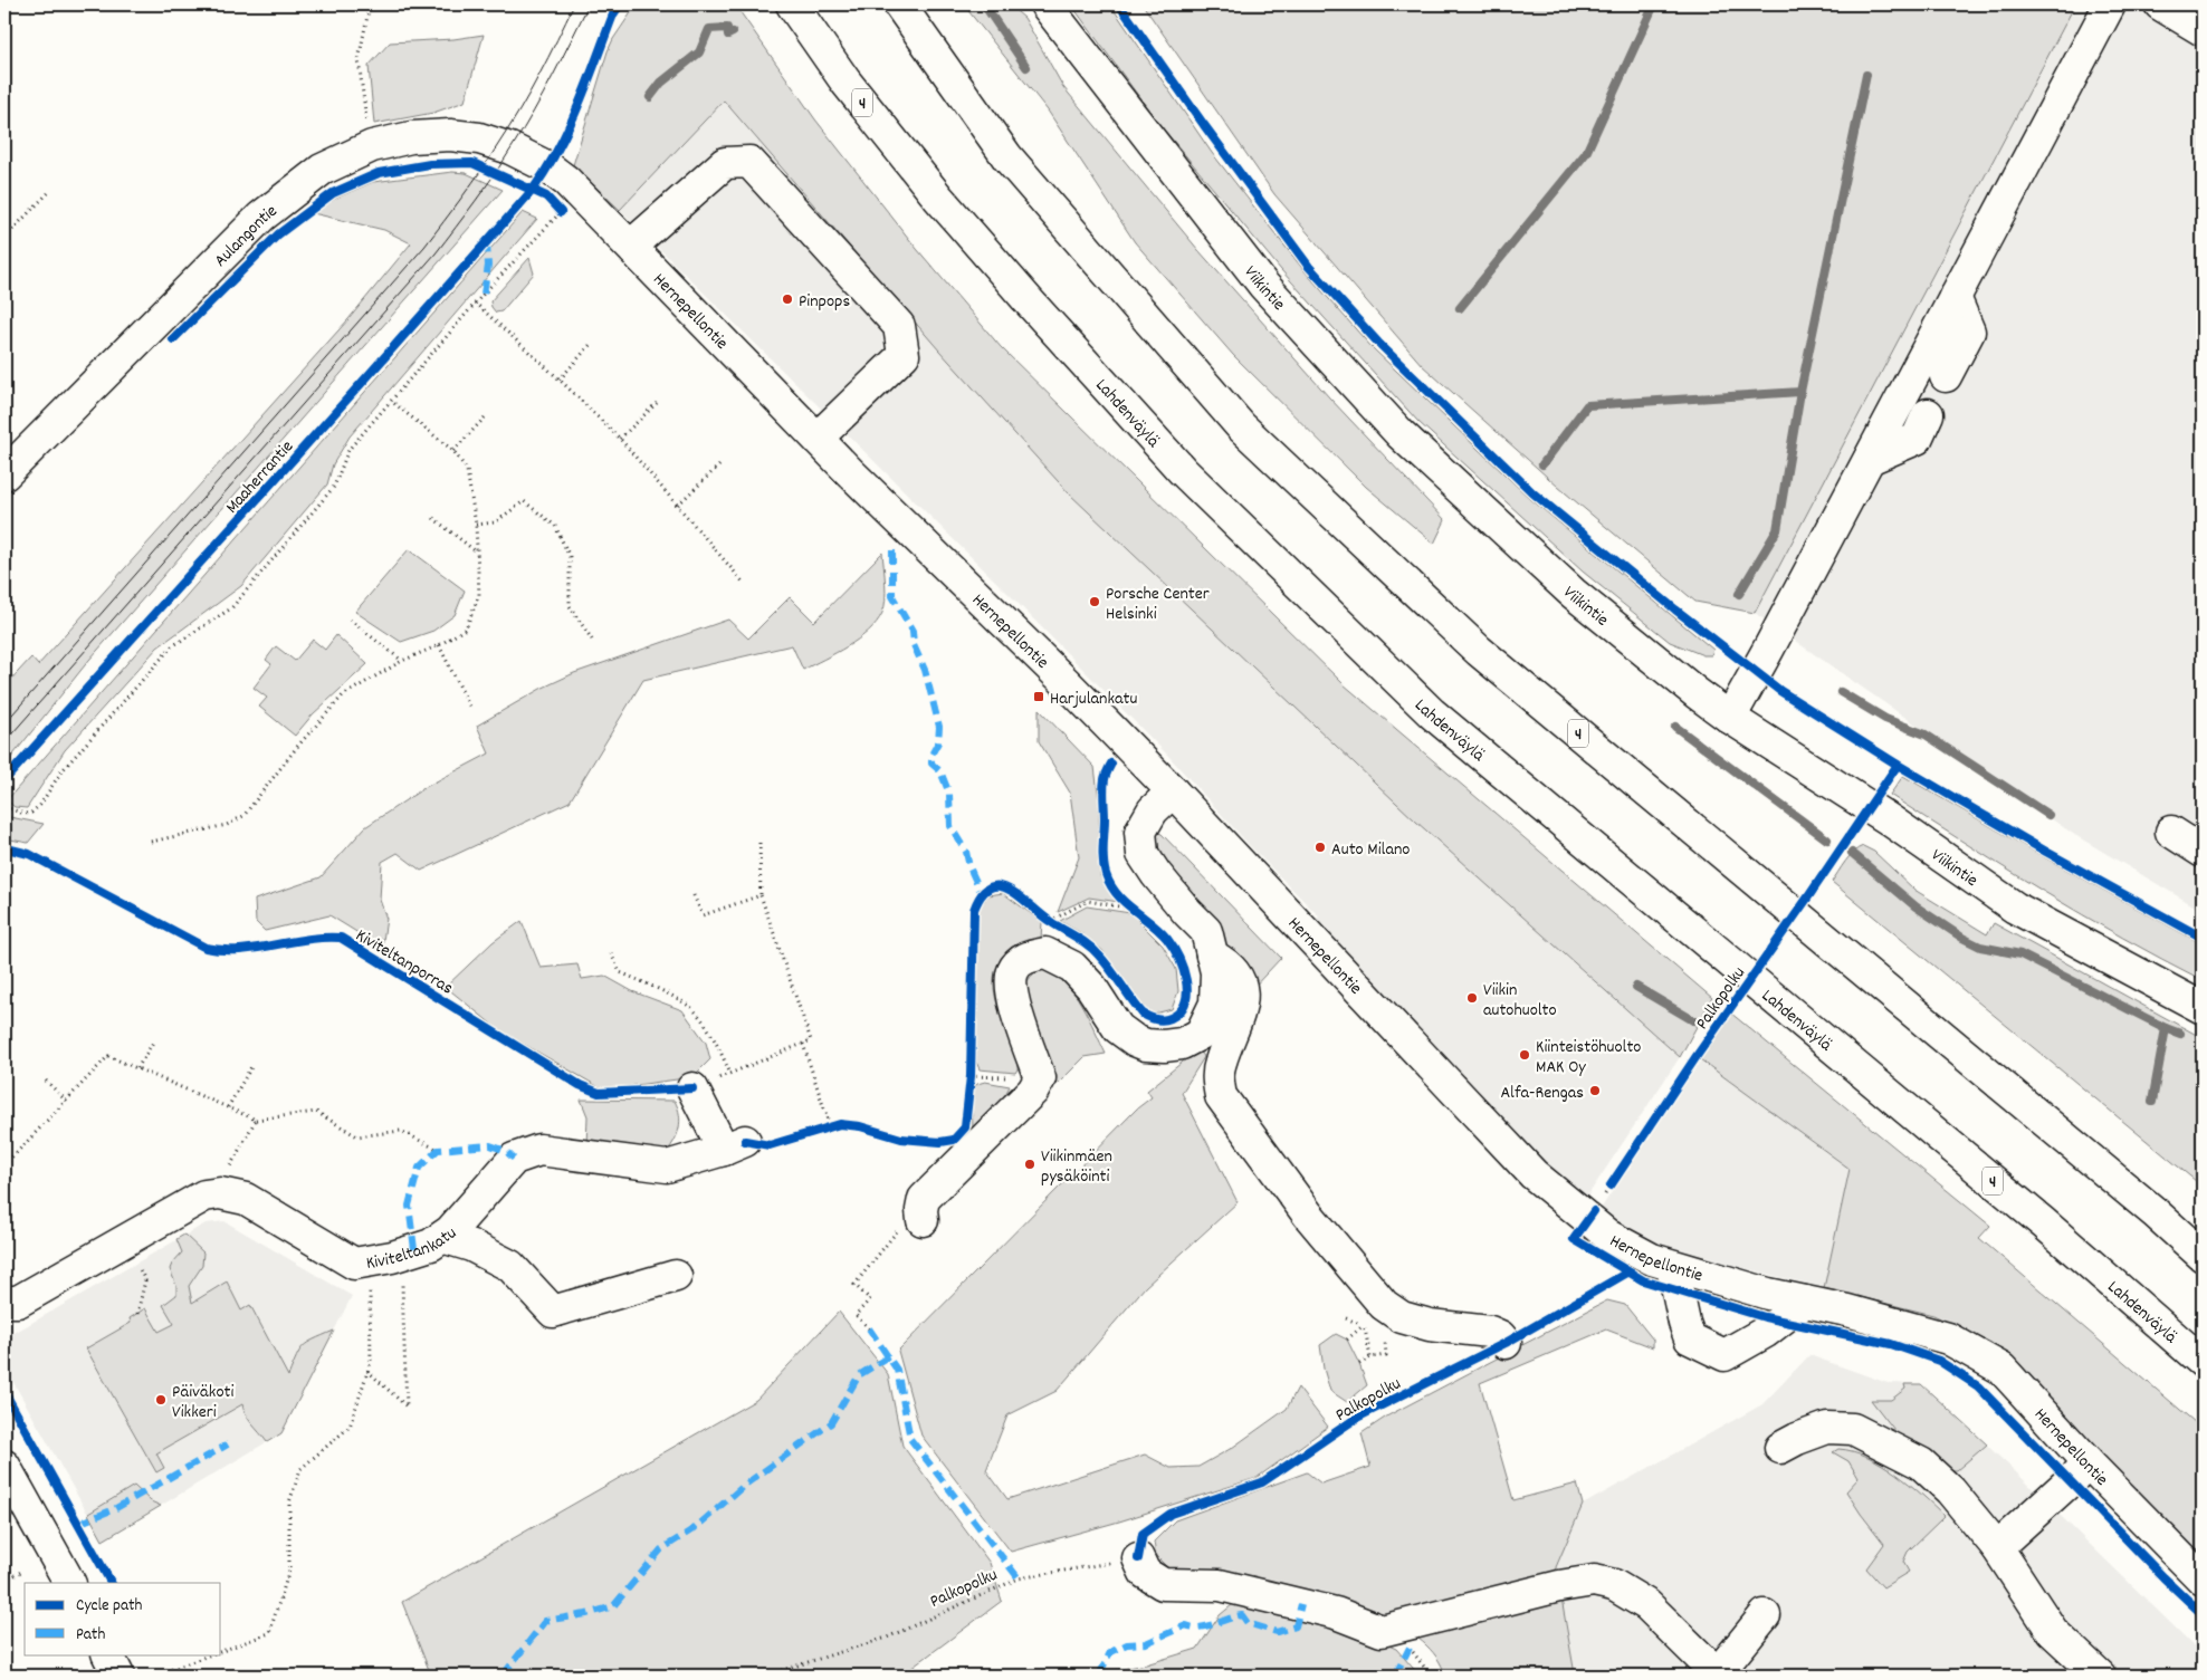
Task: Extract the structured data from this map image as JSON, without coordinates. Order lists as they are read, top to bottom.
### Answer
{
  "streets": {
    "main road": [
      "4",
      "Aulangontie",
      "Viikintie",
      "Hernepellontie",
      "Lahdenväylä",
      "Kiviteltankatu"
    ],
    "cycle path": ["Maaherrantie", "Kiviteltanporras", "Palkopolku"]
  },
  "crossings": [
    ["Aulangontie", "Hernepellontie"]
  ],
  "places": {
    "other": [
      "Pinpops",
      "Porsche Center Helsinki",
      "Auto Milano",
      "Viikin autohuolto",
      "Kiinteistöhuolto MAK Oy",
      "Alfa-Rengas",
      "Viikinmäen pysäköinti",
      "Päiväkoti Vikkeri"
    ],
    "transit": ["Harjulankatu"]
  },
  "legend": ["Cycle path", "Path"]
}
